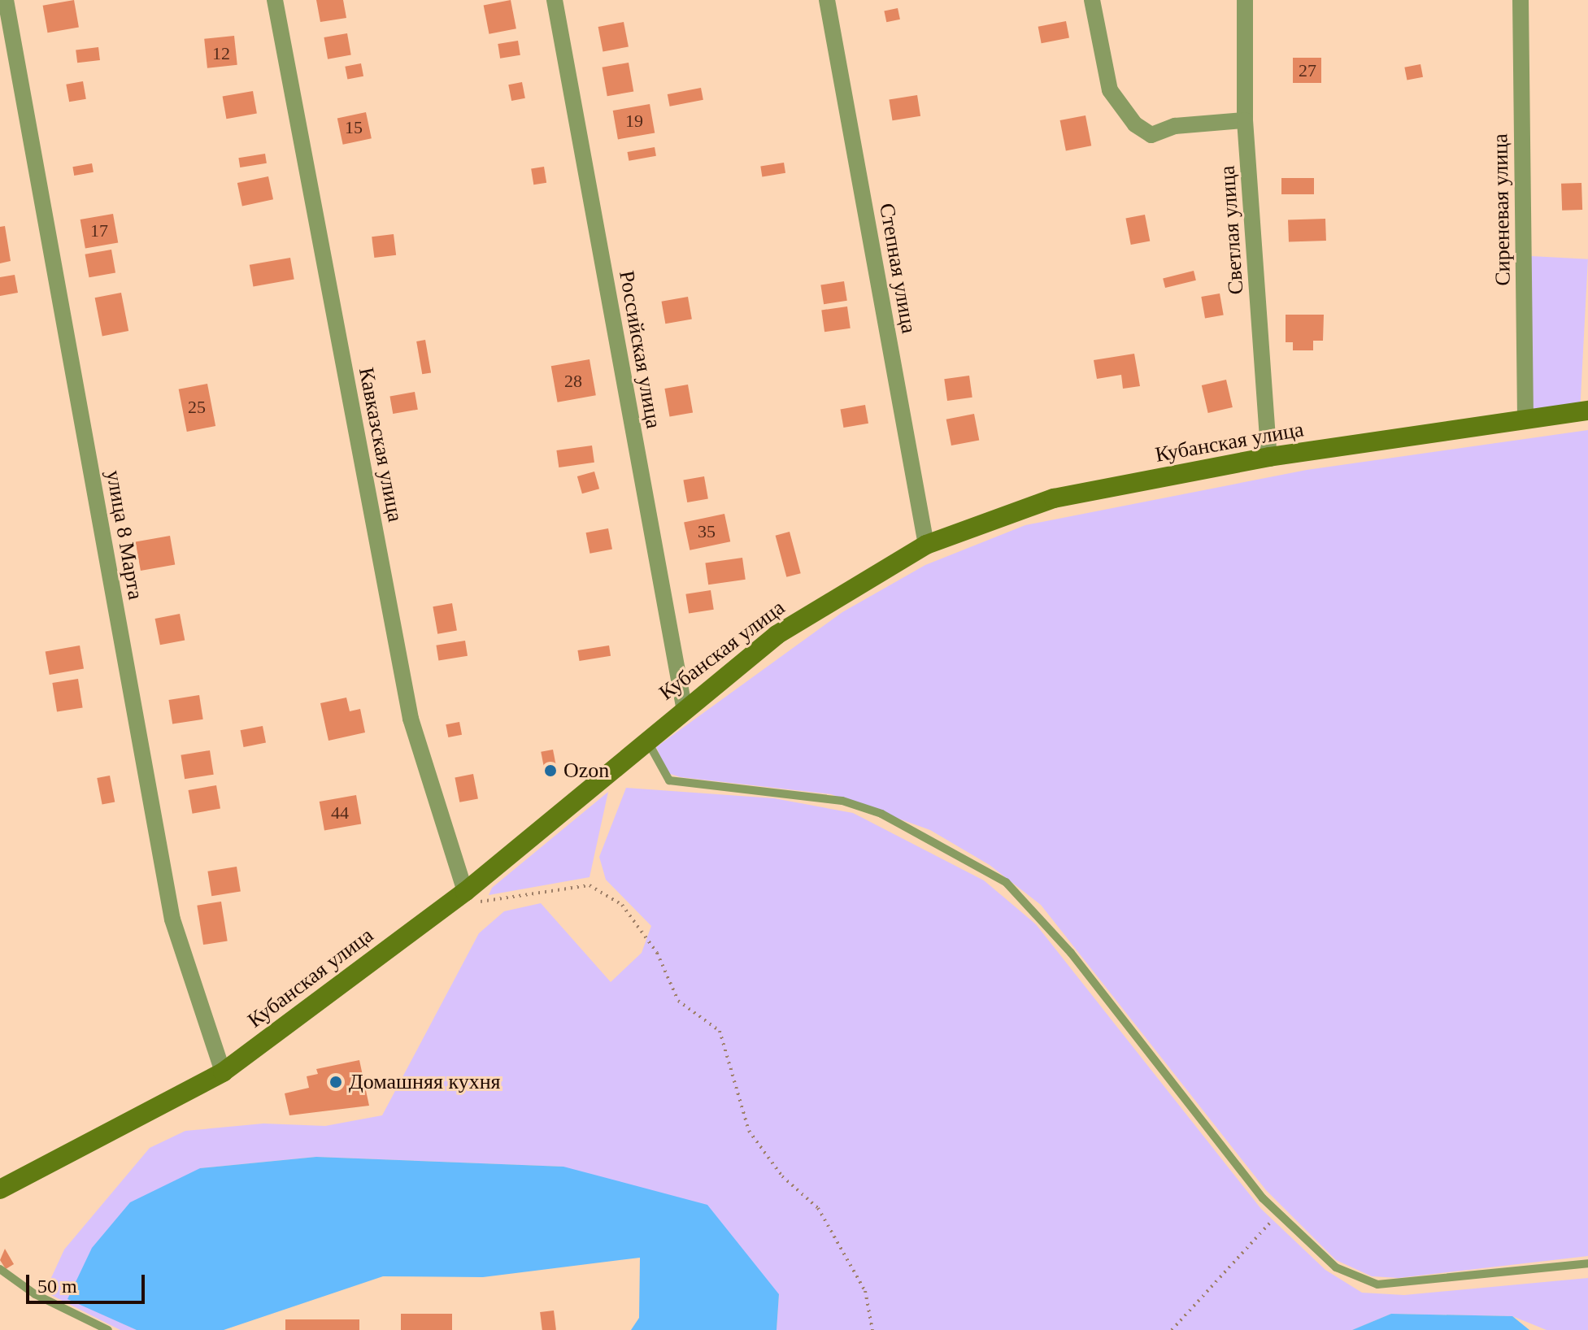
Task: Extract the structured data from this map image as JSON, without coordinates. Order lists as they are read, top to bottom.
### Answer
{
  "streets": {
    "main road": ["Кубанская улица"],
    "street": [
      "Сиреневая улица",
      "Светлая улица",
      "Степная улица",
      "Российская улица",
      "Кавказская улица",
      "улица 8 Марта"
    ]
  },
  "crossings": [
    ["Сиреневая улица", "Кубанская улица"],
    ["Светлая улица", "Кубанская улица"],
    ["Степная улица", "Кубанская улица"],
    ["Российская улица", "Кубанская улица"],
    ["Кубанская улица", "Кавказская улица"],
    ["Кубанская улица", "улица 8 Марта"]
  ],
  "places": ["Ozon", "Домашняя кухня"],
  "house_numbers": [
    "12",
    "27",
    "19",
    "15",
    "17",
    "28",
    "25",
    "35",
    "44"
  ],
  "scale_bar": "50 m"
}
